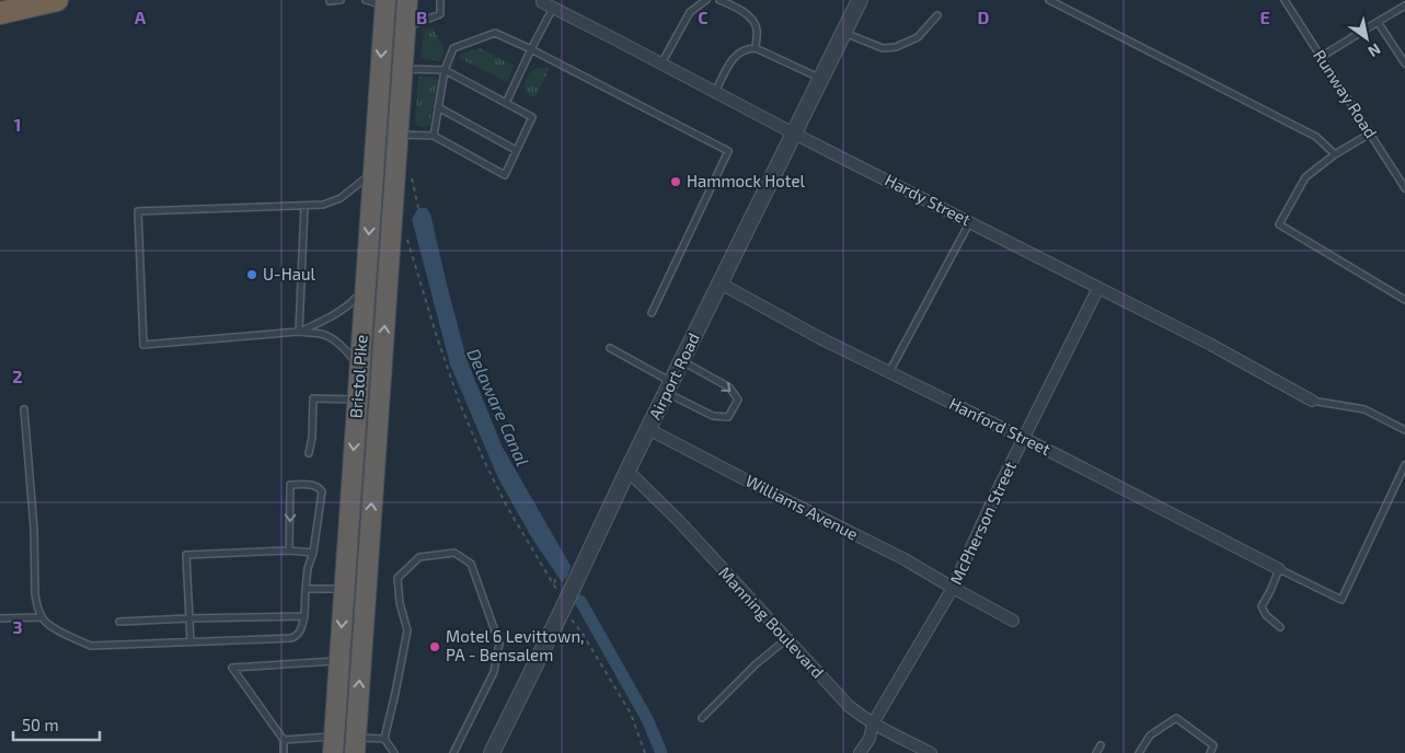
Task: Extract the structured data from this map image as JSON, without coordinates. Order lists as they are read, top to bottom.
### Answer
{
  "streets": {
    "highway": ["Bristol Pike"],
    "street": [
      "Hardy Street",
      "Airport Road",
      "Hanford Street",
      "Williams Avenue",
      "McPherson Street",
      "Manning Boulevard"
    ],
    "lane": ["Runway Road"]
  },
  "crossings": [
    ["Hardy Street", "Airport Road"],
    ["Hardy Street", "McPherson Street"],
    ["Airport Road", "Hanford Street"],
    ["Airport Road", "Williams Avenue"],
    ["Airport Road", "Manning Boulevard"],
    ["Hanford Street", "McPherson Street"],
    ["Williams Avenue", "McPherson Street"],
    ["McPherson Street", "Manning Boulevard"]
  ],
  "water": ["Delaware Canal"],
  "places": ["Hammock Hotel", "U-Haul", "Motel 6 Levittown, PA - Bensalem"],
  "scale_bar": "50 m",
  "north": "bottom right",
  "grid": {
    "columns": [
      "A",
      "B",
      "C",
      "D",
      "E"
    ],
    "rows": ["1", "2", "3"]
  }
}
